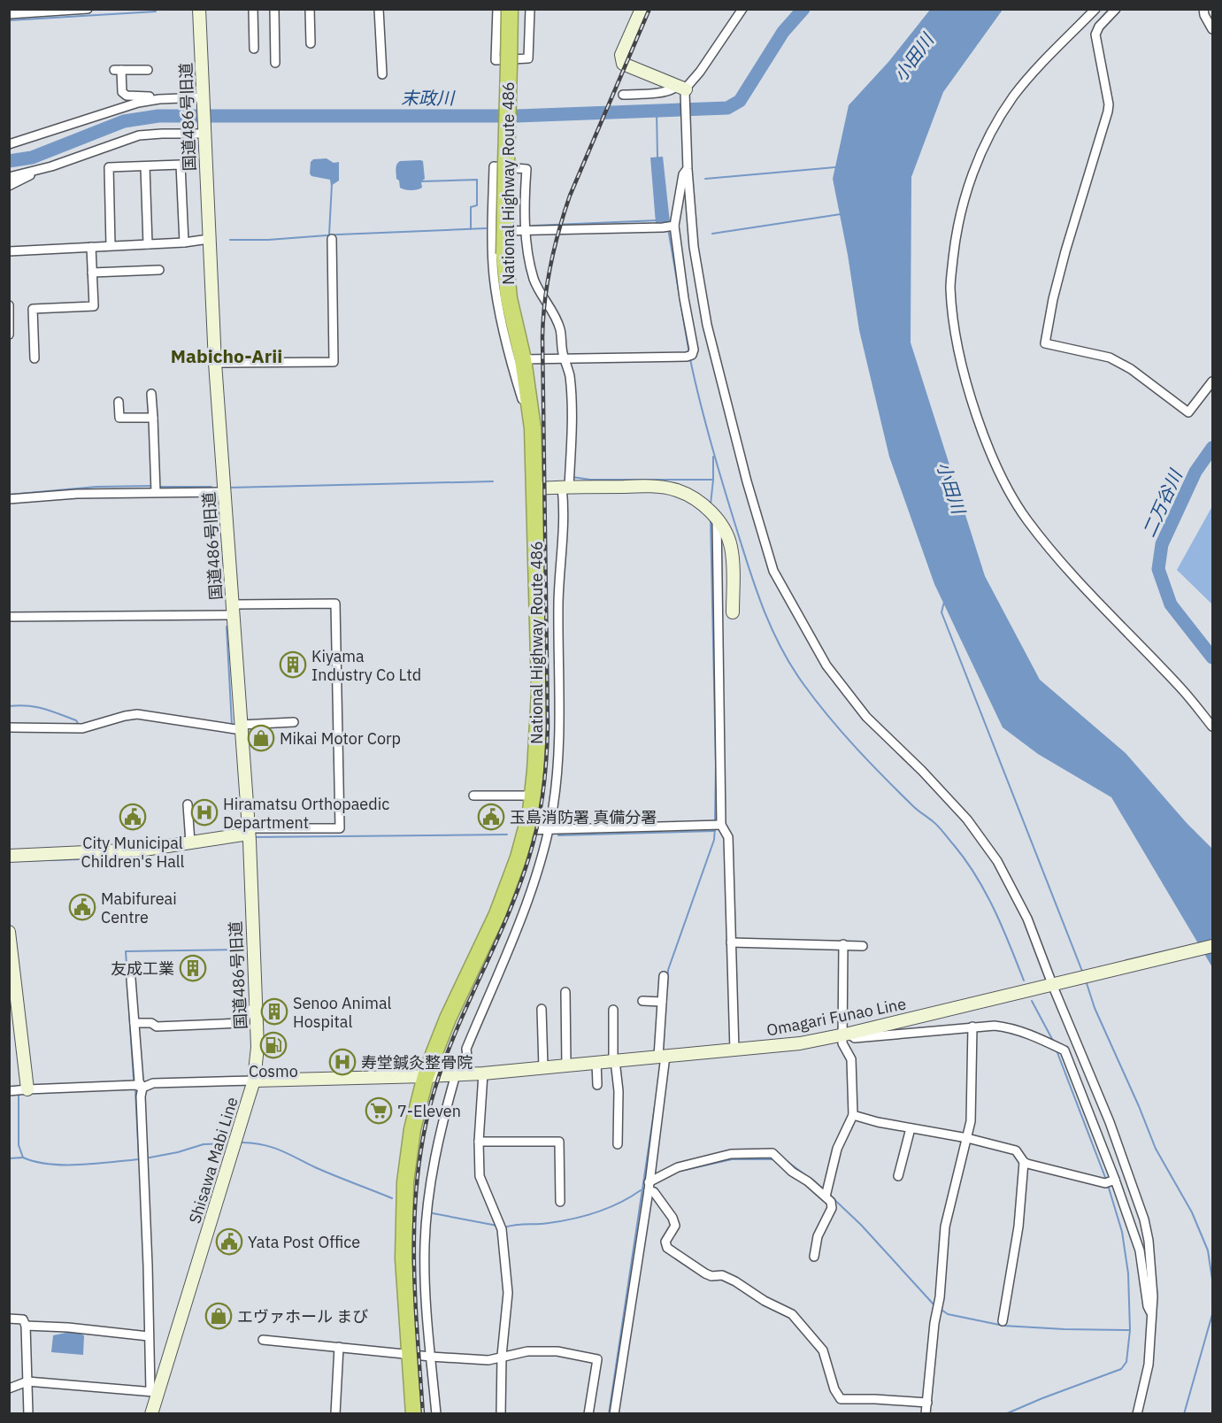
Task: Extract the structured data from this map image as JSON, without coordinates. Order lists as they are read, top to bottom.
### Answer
{
  "streets": {
    "highway": ["National Highway Route 486"],
    "street": ["国道486号旧道", "Omagari Funao Line", "Shisawa Mabi Line"]
  },
  "crossings": [
    ["国道486号旧道", "Shisawa Mabi Line"],
    ["National Highway Route 486", "Omagari Funao Line"],
    ["National Highway Route 486", "Shisawa Mabi Line"],
    ["Omagari Funao Line", "Shisawa Mabi Line"]
  ],
  "districts": ["Mabicho-Arii"],
  "water": ["小田川", "末政川", "二万谷川"],
  "places": {
    "building": ["Kiyama Industry Co Ltd", "友成工業", "Senoo Animal Hospital"],
    "shop": ["Mikai Motor Corp", "エヴァホール まび"],
    "hospital": ["Hiramatsu Orthopaedic Department", "寿堂鍼灸整骨院"],
    "public building": [
      "City Municipal Children's Hall",
      "玉島消防署 真備分署",
      "Mabifureai Centre",
      "Yata Post Office"
    ],
    "fuel station": ["Cosmo"],
    "supermarket": ["7-Eleven"]
  }
}
